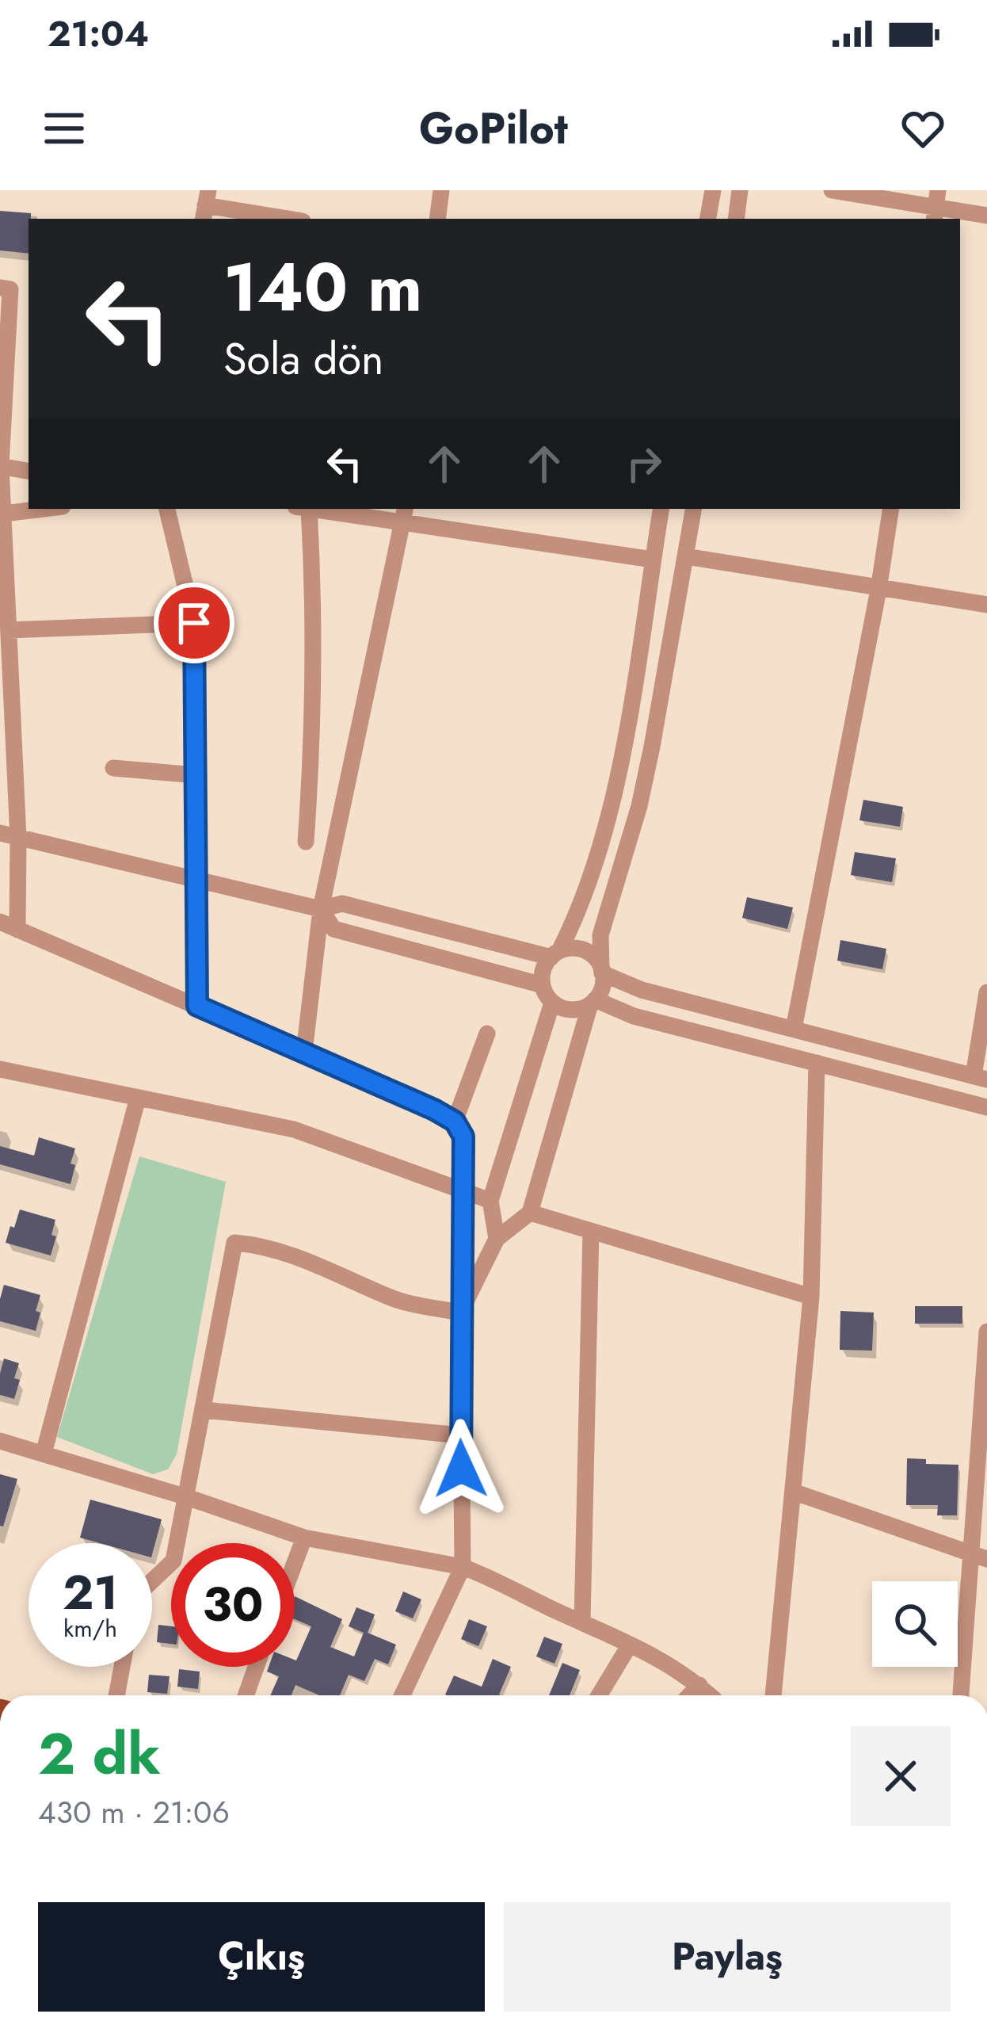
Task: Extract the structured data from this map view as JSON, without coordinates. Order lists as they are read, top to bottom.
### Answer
{
  "page": {
    "status": "21:04",
    "header": "GoPilot",
    "turn": ["140 m", "Sola dön"],
    "speed": "21 km/h",
    "limit": "30",
    "heading": ["2 dk", "430 m · 21:06"],
    "buttons": ["Çıkış", "Paylaş"]
  }
}
